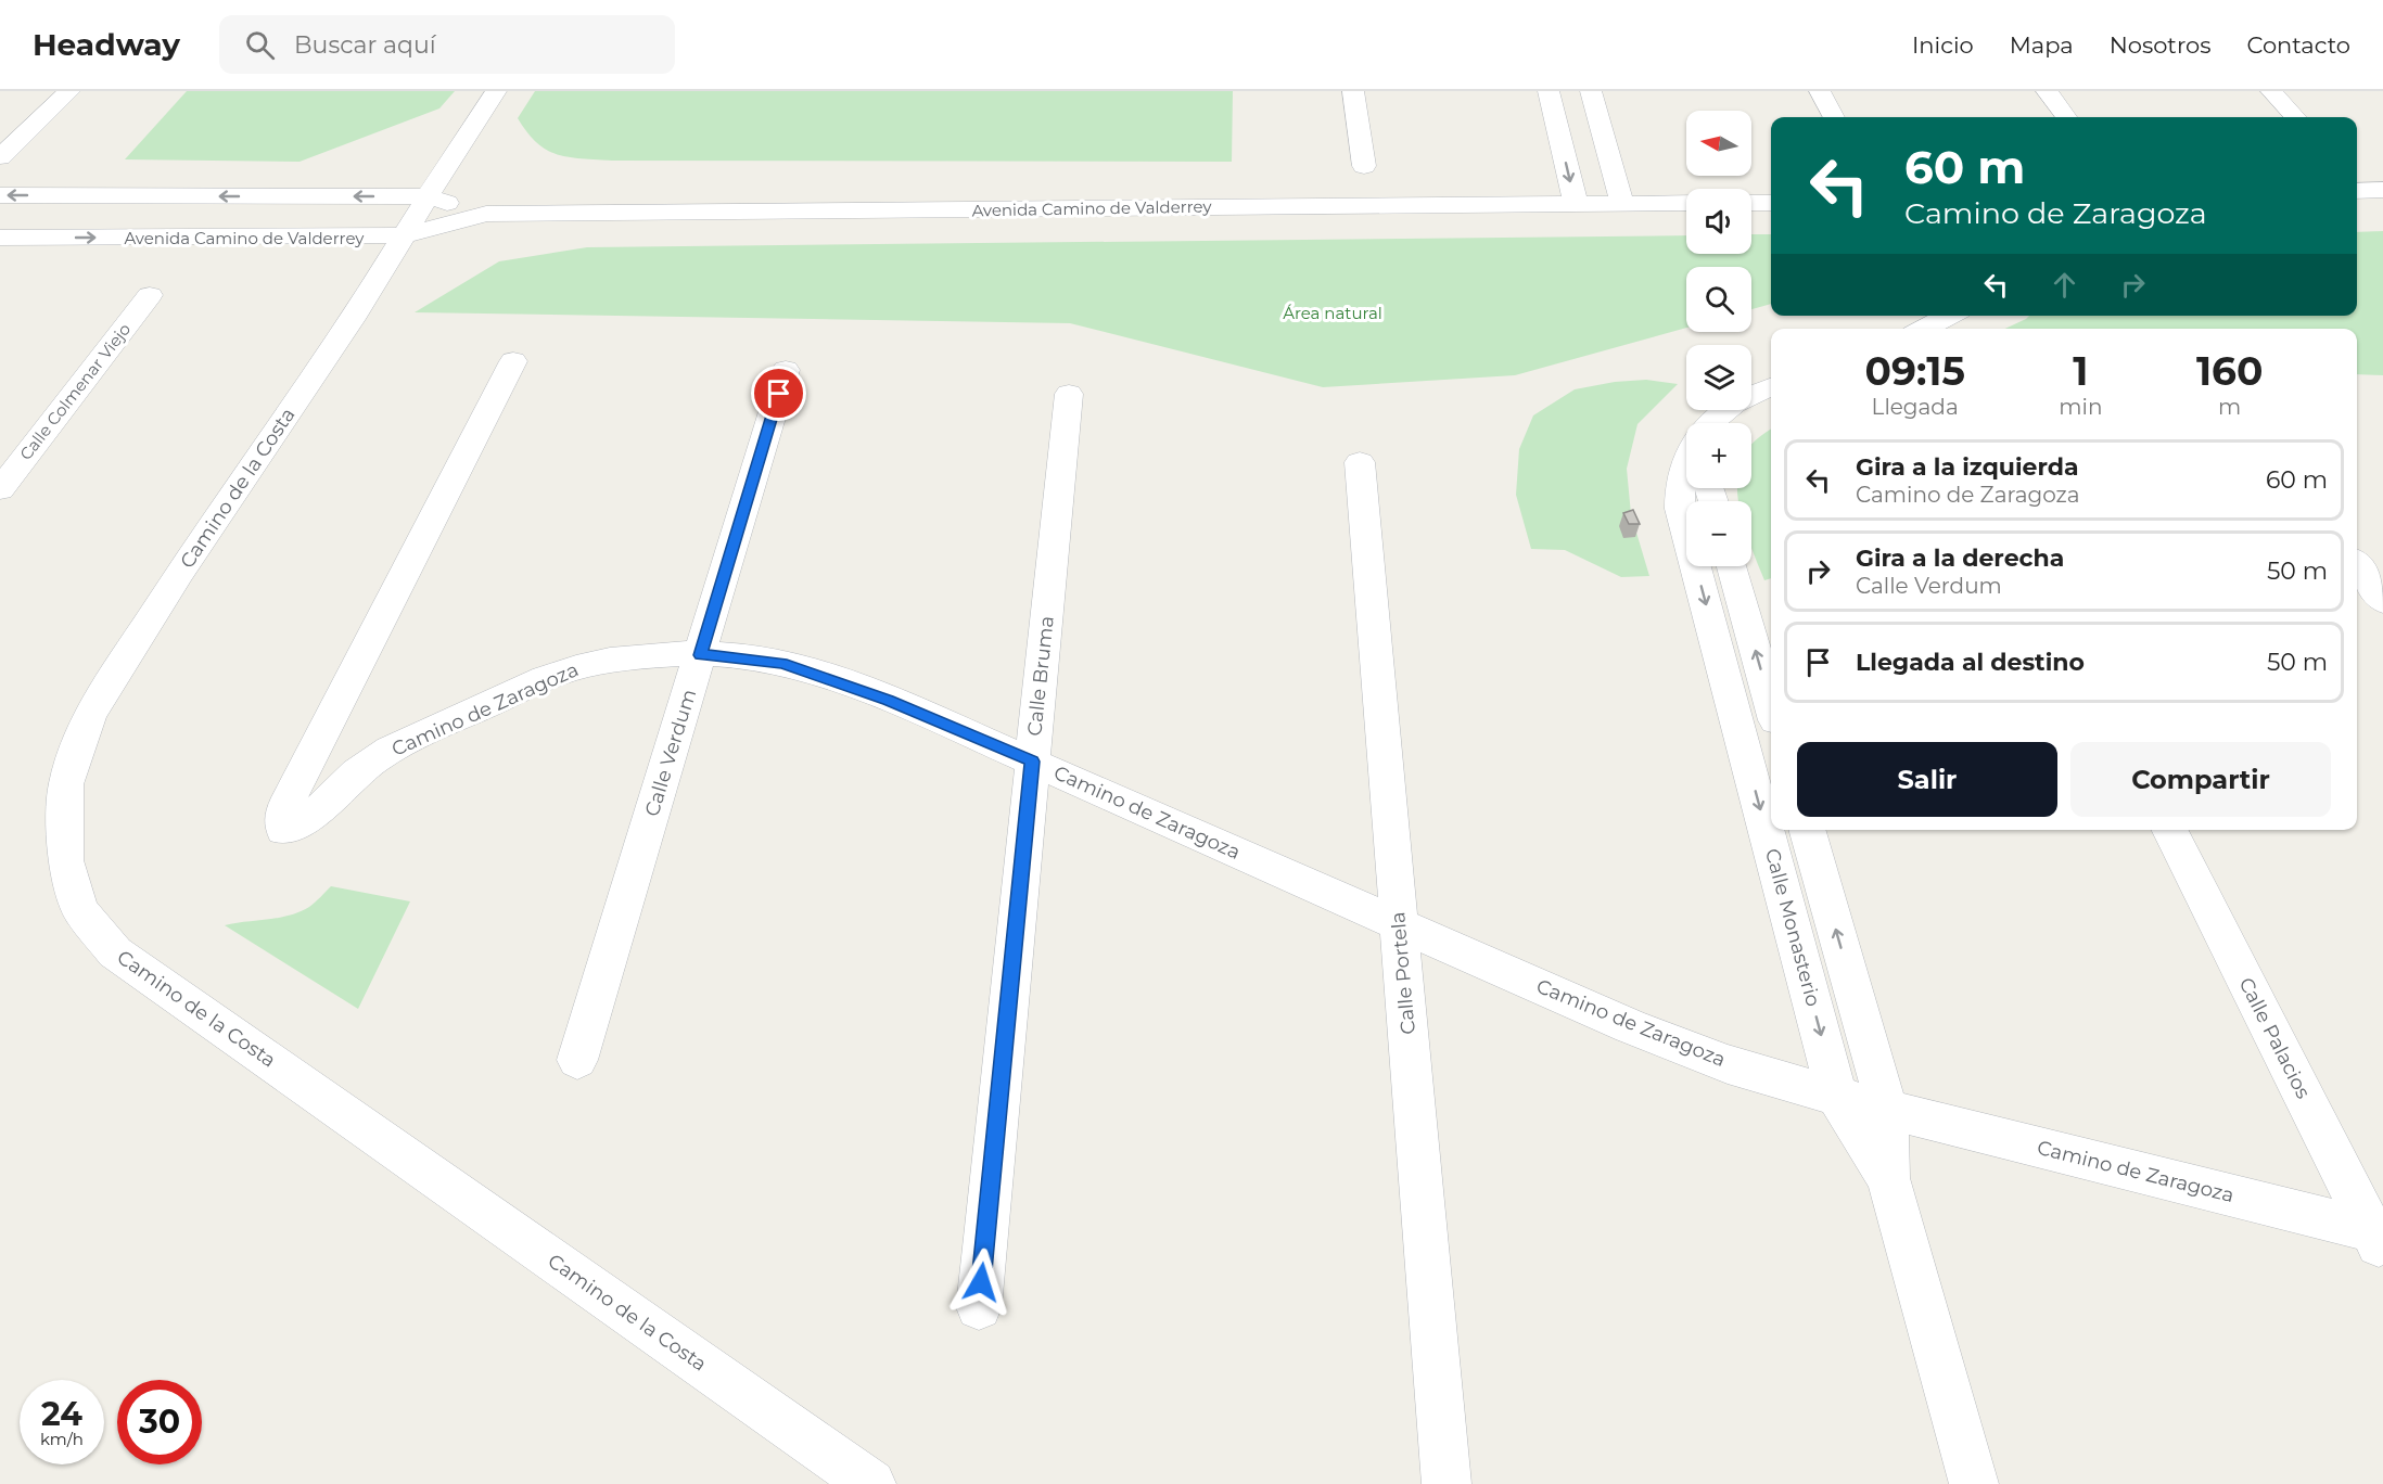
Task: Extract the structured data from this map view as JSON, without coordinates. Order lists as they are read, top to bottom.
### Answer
{
  "streets": {
    "street": [
      "Avenida Camino de Valderrey",
      "Calle Colmenar Viejo",
      "Camino de la Costa",
      "Calle Bruma",
      "Camino de Zaragoza",
      "Calle Verdum",
      "Calle Monasterio",
      "Calle Portela",
      "Calle Palacios"
    ]
  },
  "crossings": [
    ["Avenida Camino de Valderrey", "Camino de la Costa"],
    ["Calle Bruma", "Camino de Zaragoza"],
    ["Camino de Zaragoza", "Calle Verdum"],
    ["Camino de Zaragoza", "Calle Monasterio"],
    ["Camino de Zaragoza", "Calle Portela"],
    ["Camino de Zaragoza", "Calle Palacios"]
  ],
  "parks": ["Área natural"],
  "north": "left",
  "page": {
    "header": "Headway",
    "search": "Buscar aquí",
    "nav": [
      "Inicio",
      "Mapa",
      "Nosotros",
      "Contacto"
    ],
    "map_buttons": ["+", "−"],
    "turn": ["60 m", "Camino de Zaragoza"],
    "eta": [
      "09:15",
      "Llegada",
      "1",
      "min",
      "160",
      "m"
    ],
    "list": [
      {
        "name": "Gira a la izquierda",
        "note": "Camino de Zaragoza",
        "value": "60 m"
      },
      {
        "name": "Gira a la derecha",
        "note": "Calle Verdum",
        "value": "50 m"
      },
      {
        "name": "Llegada al destino",
        "value": "50 m"
      }
    ],
    "buttons": ["Salir", "Compartir"],
    "speed": "24 km/h",
    "limit": "30"
  }
}
